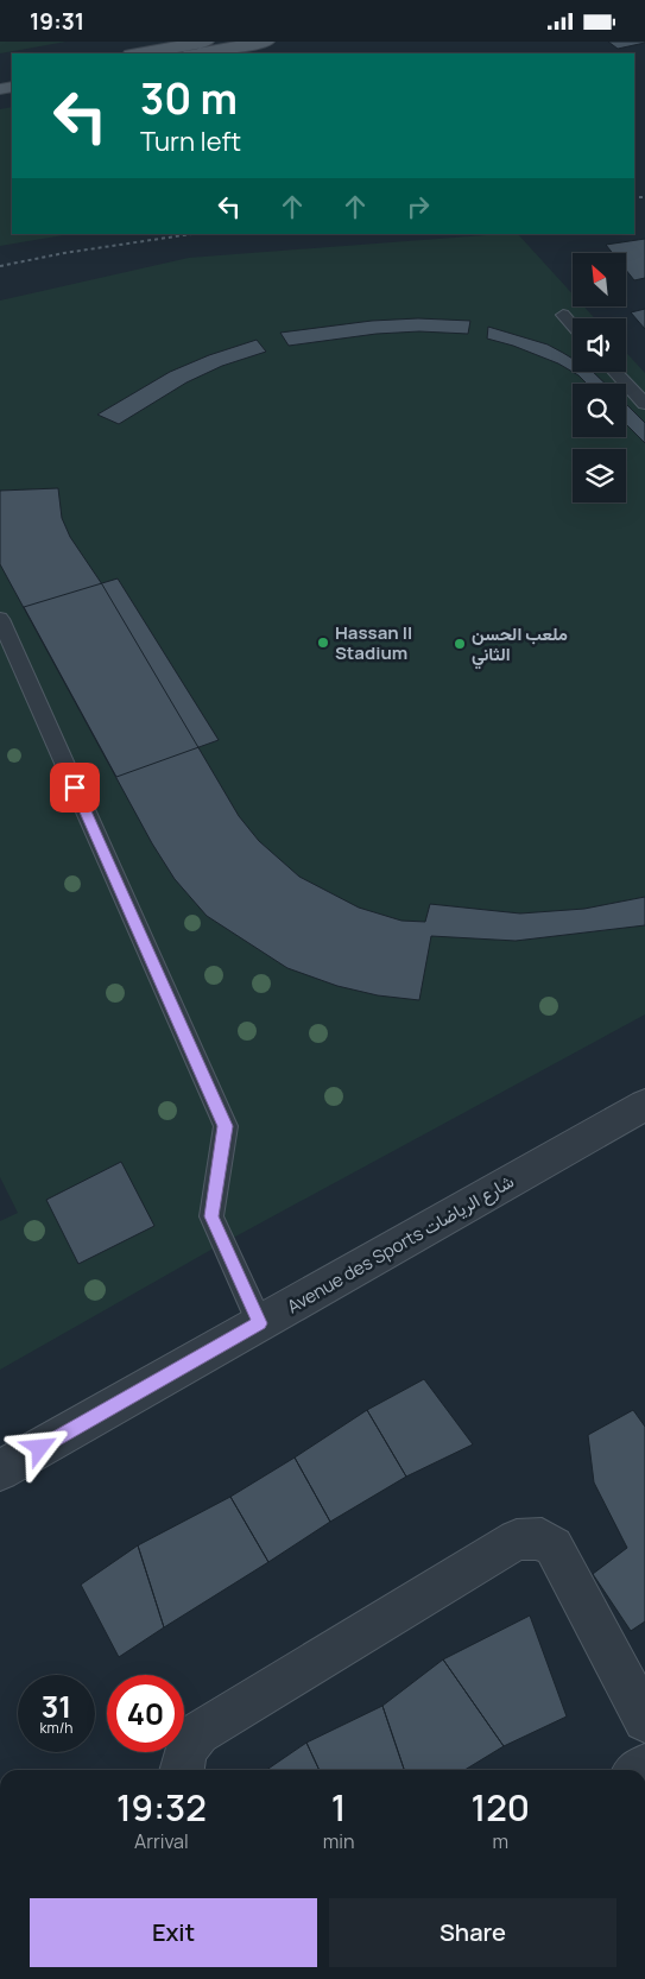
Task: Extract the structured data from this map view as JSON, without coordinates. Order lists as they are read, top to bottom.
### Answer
{
  "streets": {
    "street": ["Avenue des Sports شارع الرياضات"]
  },
  "places": ["Hassan II Stadium", "ملعب الحسن الثاني"],
  "north": "top left",
  "page": {
    "status": "19:31",
    "turn": ["30 m", "Turn left"],
    "speed": "31 km/h",
    "limit": "40",
    "eta": [
      "19:32",
      "Arrival",
      "1",
      "min",
      "120",
      "m"
    ],
    "buttons": ["Exit", "Share"]
  }
}
